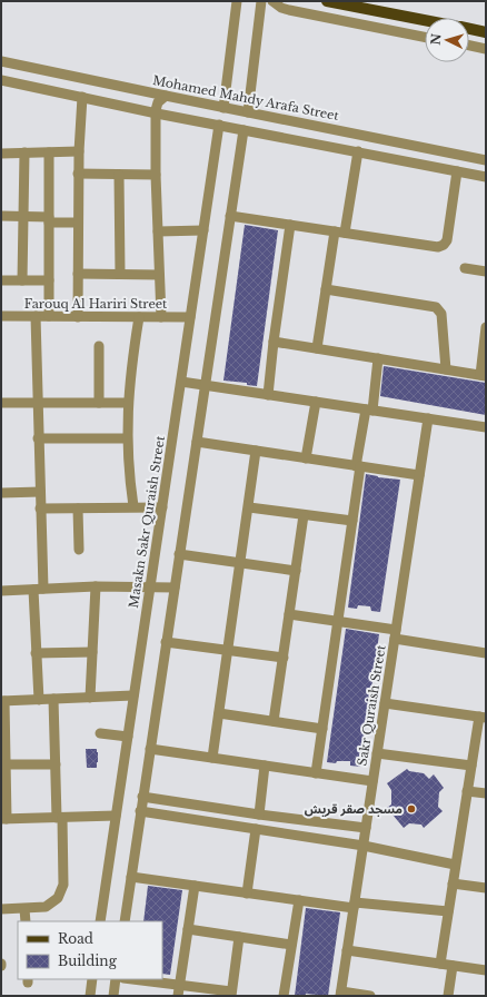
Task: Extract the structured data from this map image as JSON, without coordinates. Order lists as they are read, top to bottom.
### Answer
{
  "streets": {
    "street": [
      "Mohamed Mahdy Arafa Street",
      "Farouq Al Hariri Street",
      "Masakn Sakr Quraish Street",
      "Sakr Quraish Street"
    ]
  },
  "crossings": [
    ["Farouq Al Hariri Street", "Masakn Sakr Quraish Street"]
  ],
  "places": ["مسجد صقر قريش"],
  "legend": ["Road", "Building"],
  "north": "left"
}
